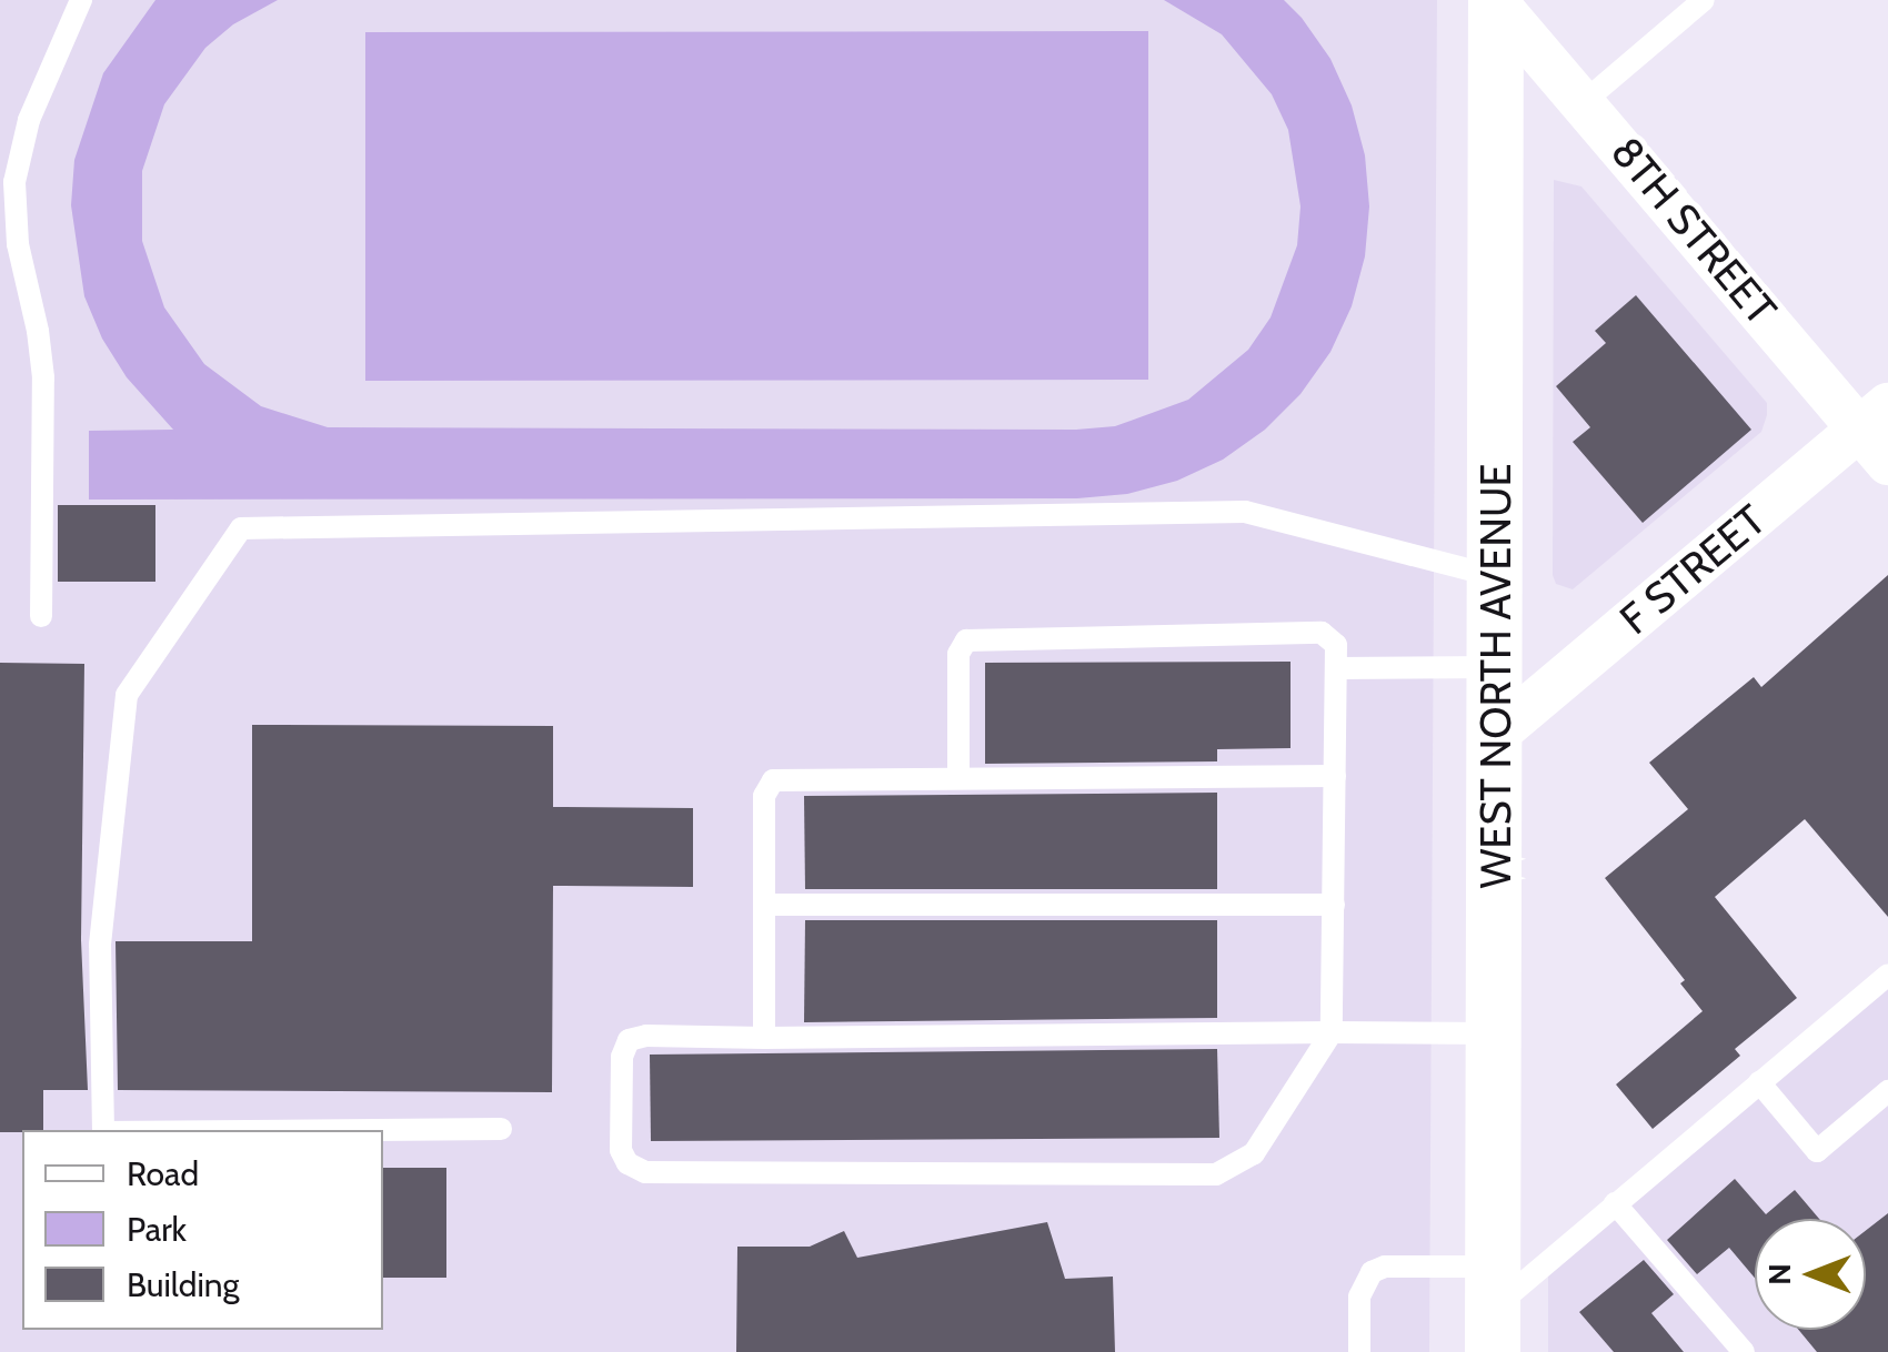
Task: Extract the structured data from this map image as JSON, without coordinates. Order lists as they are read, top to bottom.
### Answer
{
  "streets": {
    "street": ["8TH STREET", "F STREET", "WEST NORTH AVENUE"]
  },
  "crossings": [
    ["8TH STREET", "F STREET"],
    ["8TH STREET", "WEST NORTH AVENUE"],
    ["F STREET", "WEST NORTH AVENUE"]
  ],
  "legend": ["Road", "Park", "Building"],
  "north": "left"
}
